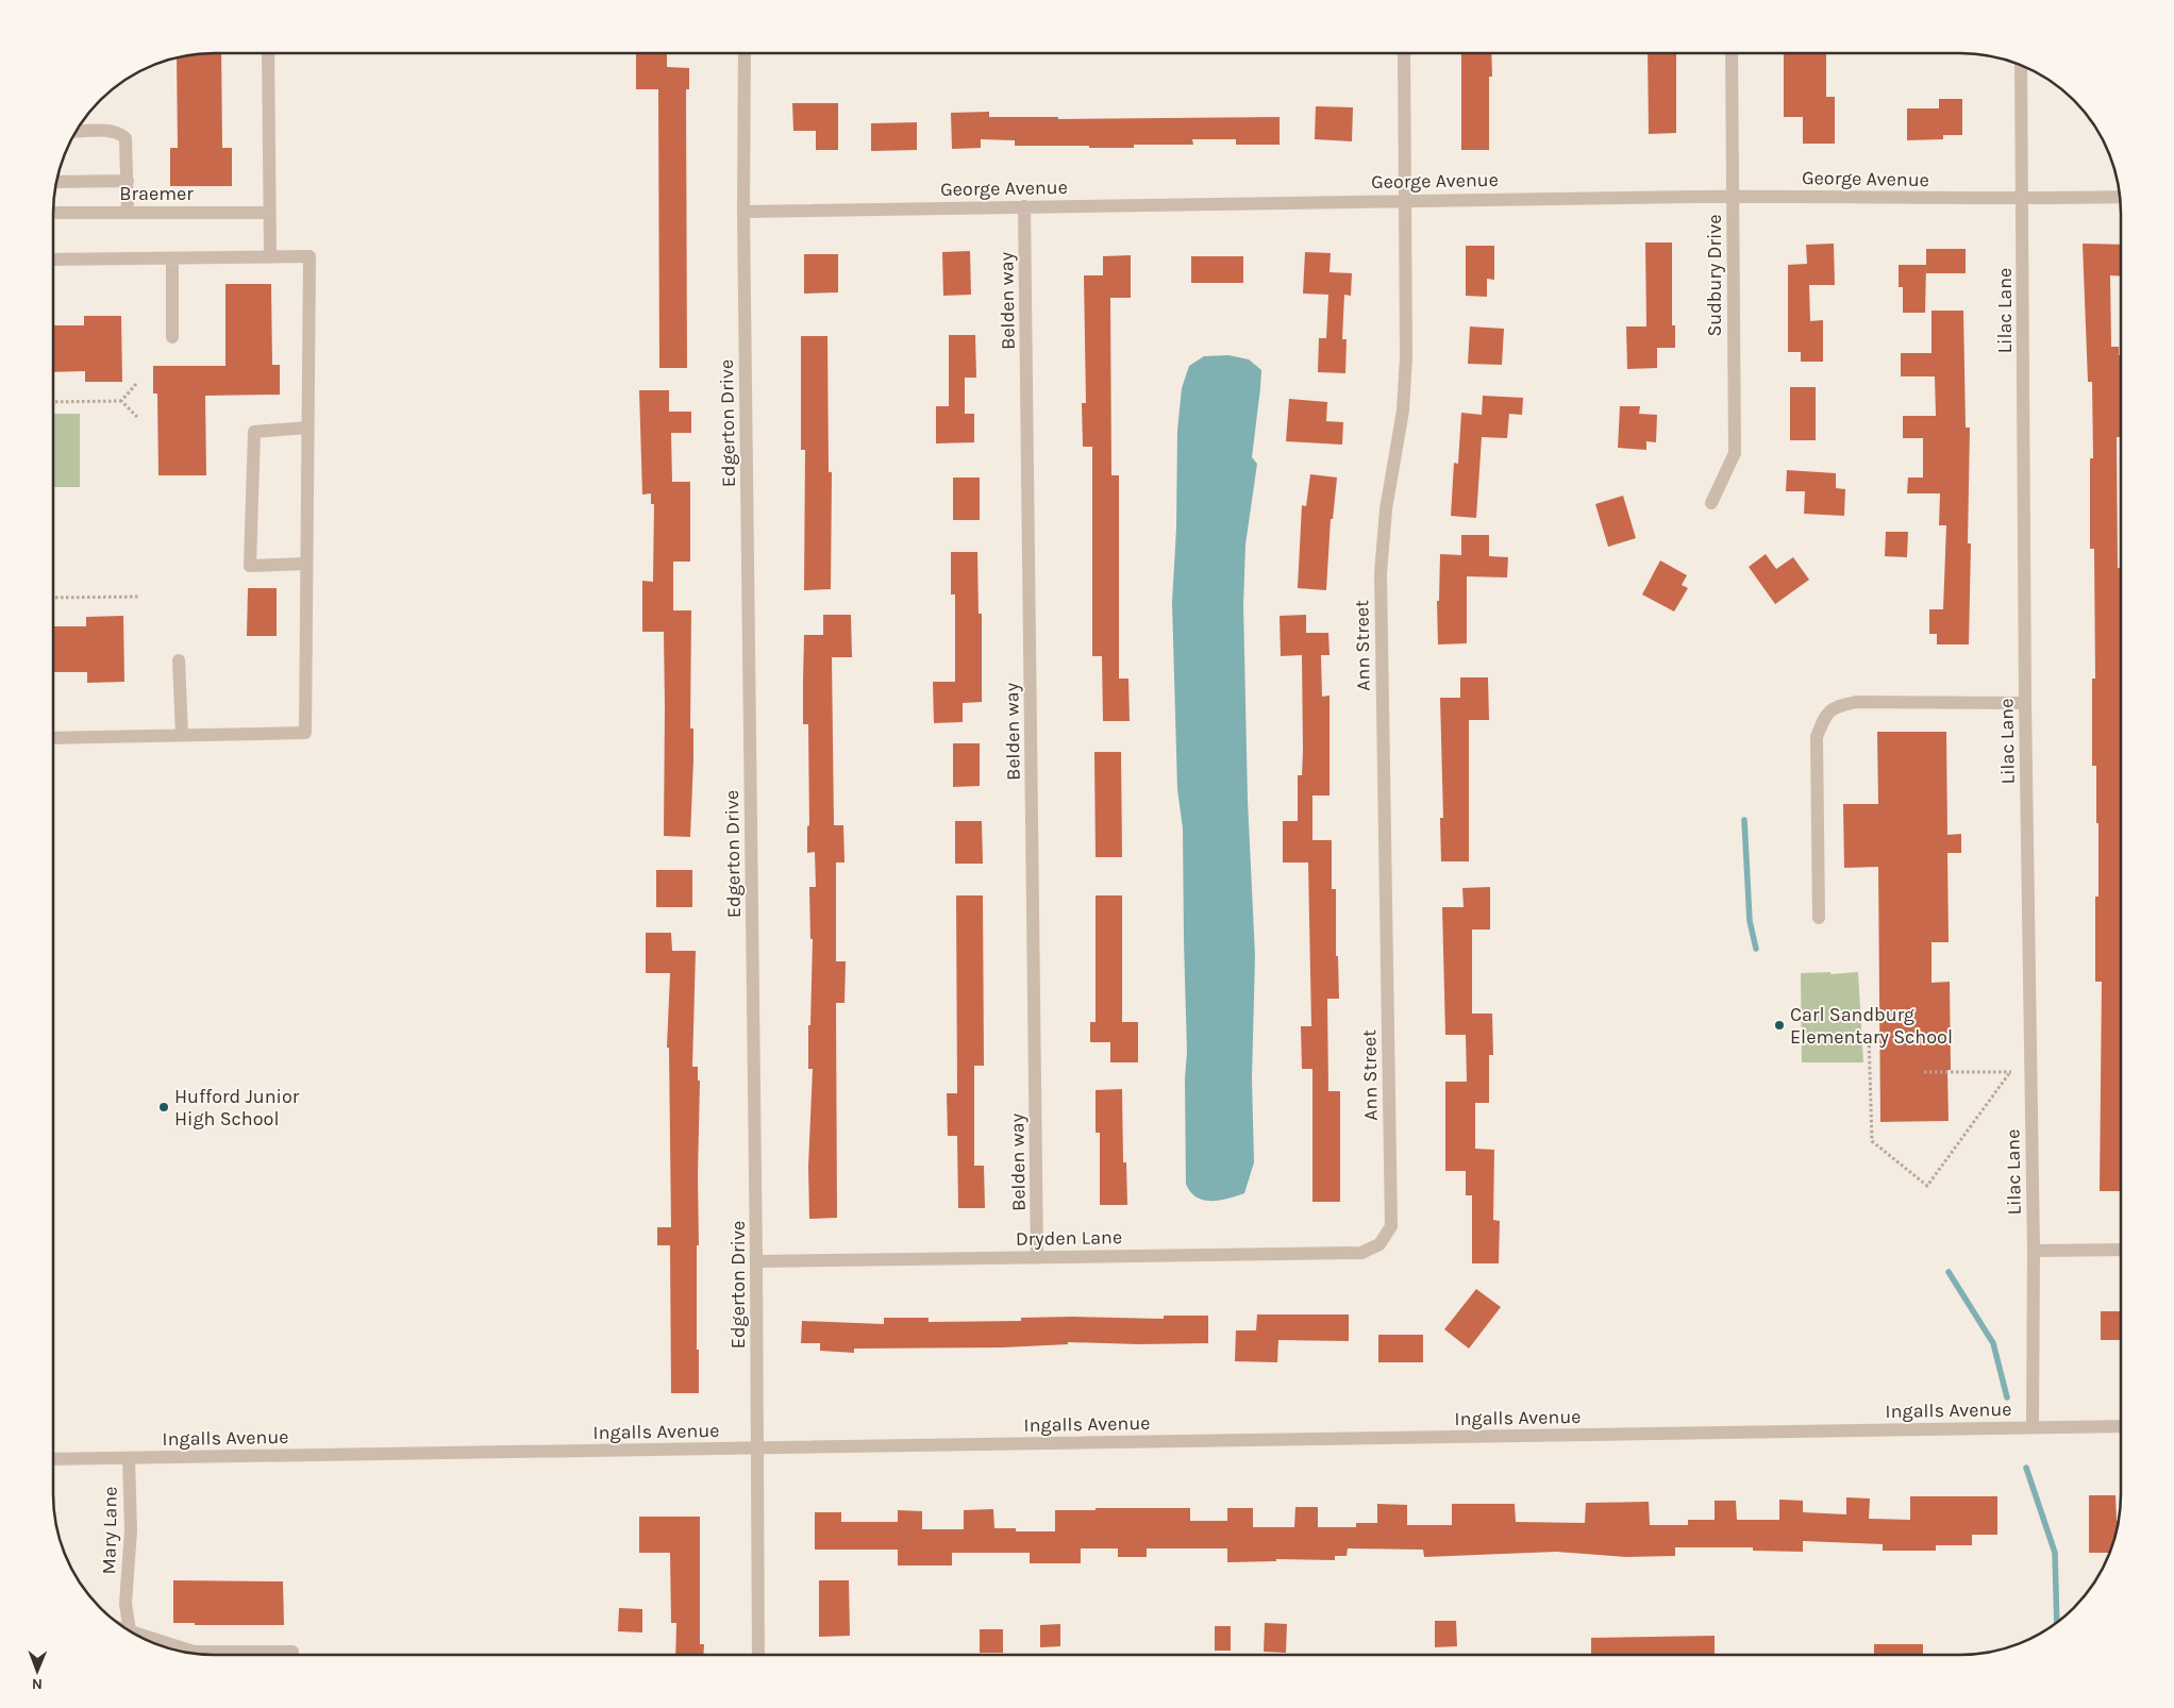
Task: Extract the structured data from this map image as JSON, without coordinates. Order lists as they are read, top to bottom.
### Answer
{
  "streets": {
    "street": [
      "George Avenue",
      "Braemer",
      "Sudbury Drive",
      "Belden way",
      "Lilac Lane",
      "Edgerton Drive",
      "Ann Street",
      "Dryden Lane",
      "Ingalls Avenue",
      "Mary Lane"
    ]
  },
  "crossings": [
    ["George Avenue", "Sudbury Drive"],
    ["George Avenue", "Belden way"],
    ["George Avenue", "Lilac Lane"],
    ["George Avenue", "Edgerton Drive"],
    ["George Avenue", "Ann Street"],
    ["Belden way", "Dryden Lane"],
    ["Lilac Lane", "Ingalls Avenue"],
    ["Edgerton Drive", "Dryden Lane"],
    ["Edgerton Drive", "Ingalls Avenue"],
    ["Ann Street", "Dryden Lane"],
    ["Ingalls Avenue", "Mary Lane"]
  ],
  "places": ["Carl Sandburg Elementary School", "Hufford Junior High School"],
  "north": "bottom"
}
